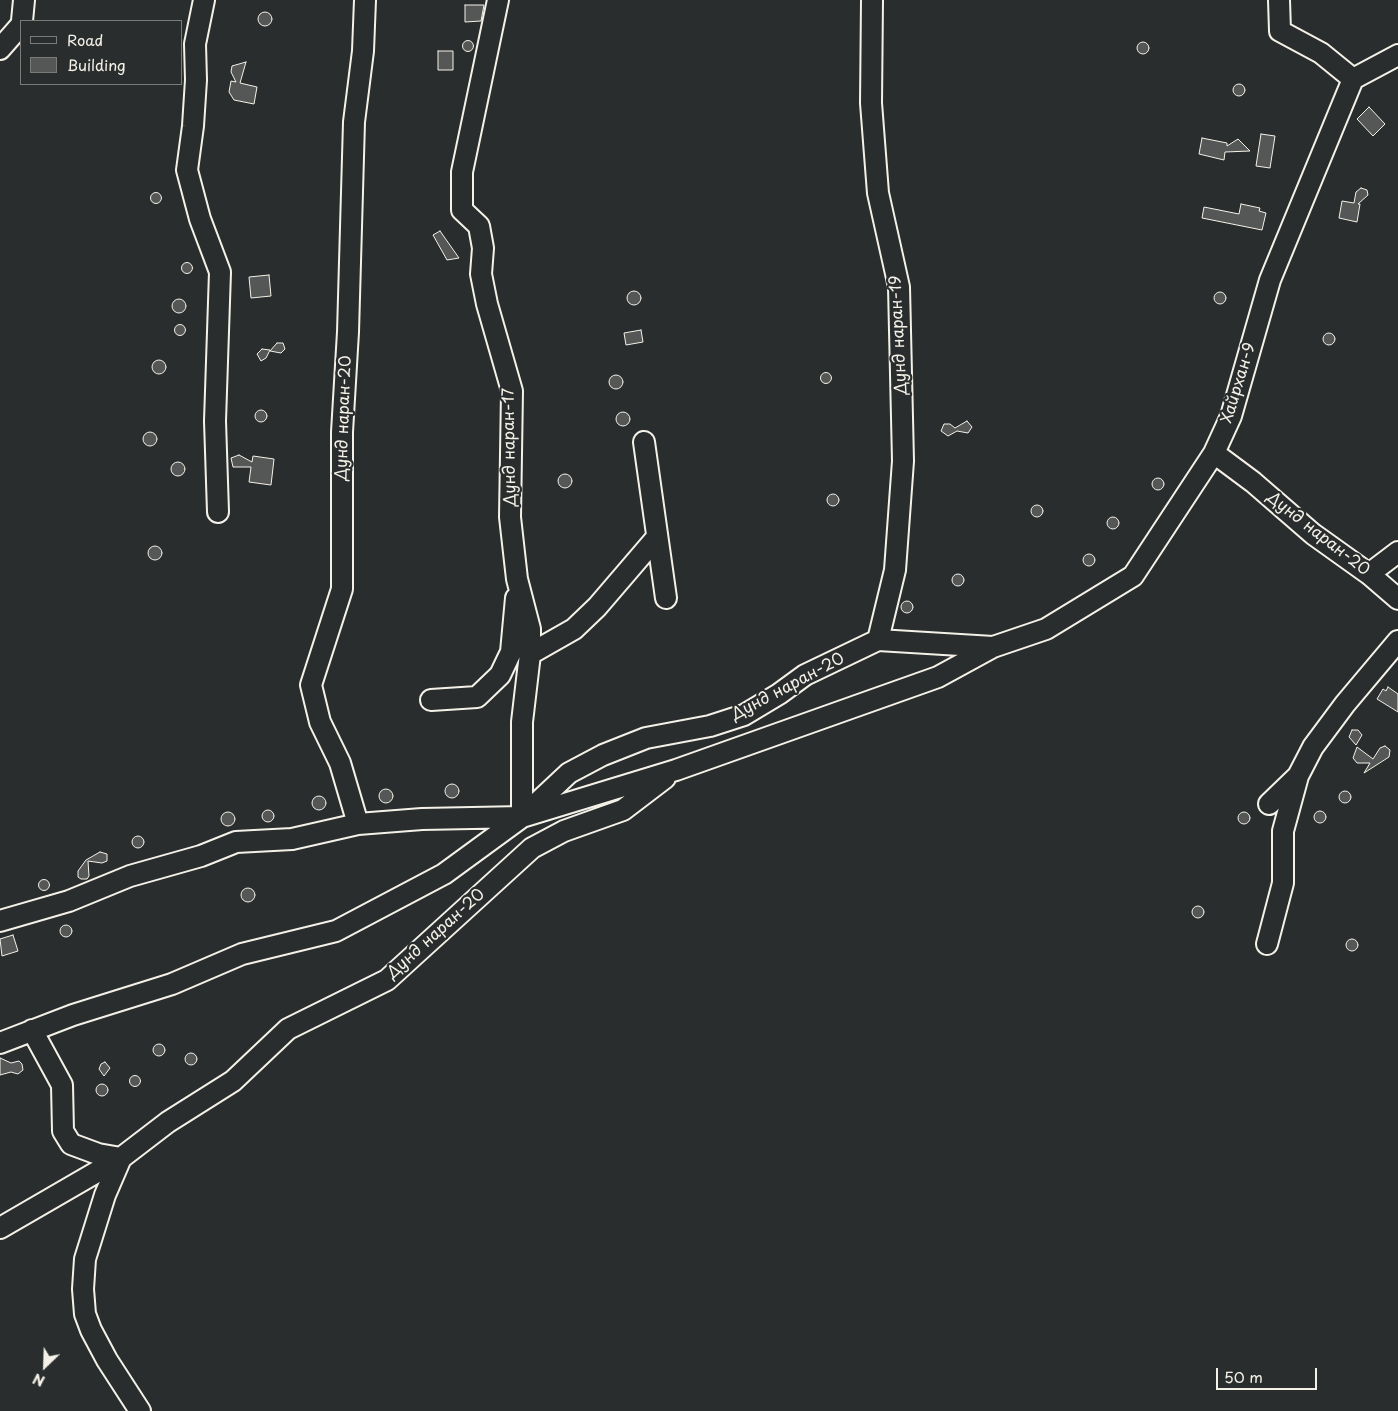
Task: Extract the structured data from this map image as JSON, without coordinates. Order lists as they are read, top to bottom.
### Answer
{
  "streets": {
    "street": [
      "Дунд наран-19",
      "Хайрхан-9",
      "Дунд наран-20",
      "Дунд наран-17"
    ]
  },
  "crossings": [
    ["Дунд наран-19", "Дунд наран-20"],
    ["Хайрхан-9", "Дунд наран-20"],
    ["Дунд наран-20", "Дунд наран-17"]
  ],
  "legend": ["Road", "Building"],
  "scale_bar": "50 m",
  "north": "bottom left"
}
